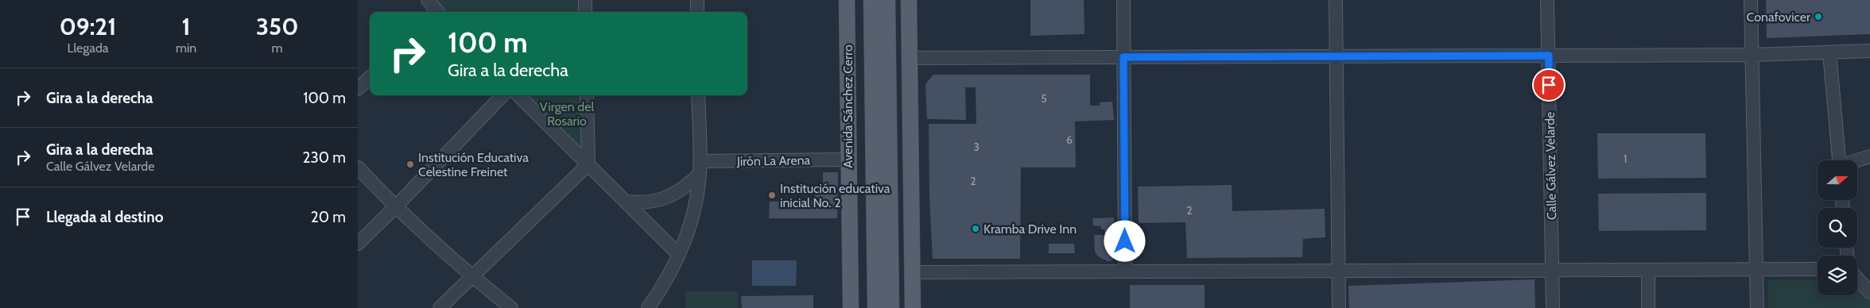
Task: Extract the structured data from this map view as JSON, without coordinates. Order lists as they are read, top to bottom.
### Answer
{
  "streets": {
    "main road": ["Avenida Sánchez Cerro"],
    "street": ["Jirón La Arena", "Calle Gálvez Velarde"]
  },
  "crossings": [
    ["Avenida Sánchez Cerro", "Jirón La Arena"]
  ],
  "parks": ["Virgen del Rosario"],
  "places": [
    "Conafovicer",
    "Institución Educativa Celestine Freinet",
    "Institución educativa inicial No. 2",
    "Kramba Drive Inn"
  ],
  "house_numbers": [
    "5",
    "6",
    "3",
    "1",
    "2",
    "2"
  ],
  "north": "right",
  "page": {
    "eta": [
      "09:21",
      "Llegada",
      "1",
      "min",
      "350",
      "m"
    ],
    "turn": ["100 m", "Gira a la derecha"],
    "list": [
      {
        "name": "Gira a la derecha",
        "value": "100 m"
      },
      {
        "name": "Gira a la derecha",
        "note": "Calle Gálvez Velarde",
        "value": "230 m"
      },
      {
        "name": "Llegada al destino",
        "value": "20 m"
      }
    ]
  }
}
